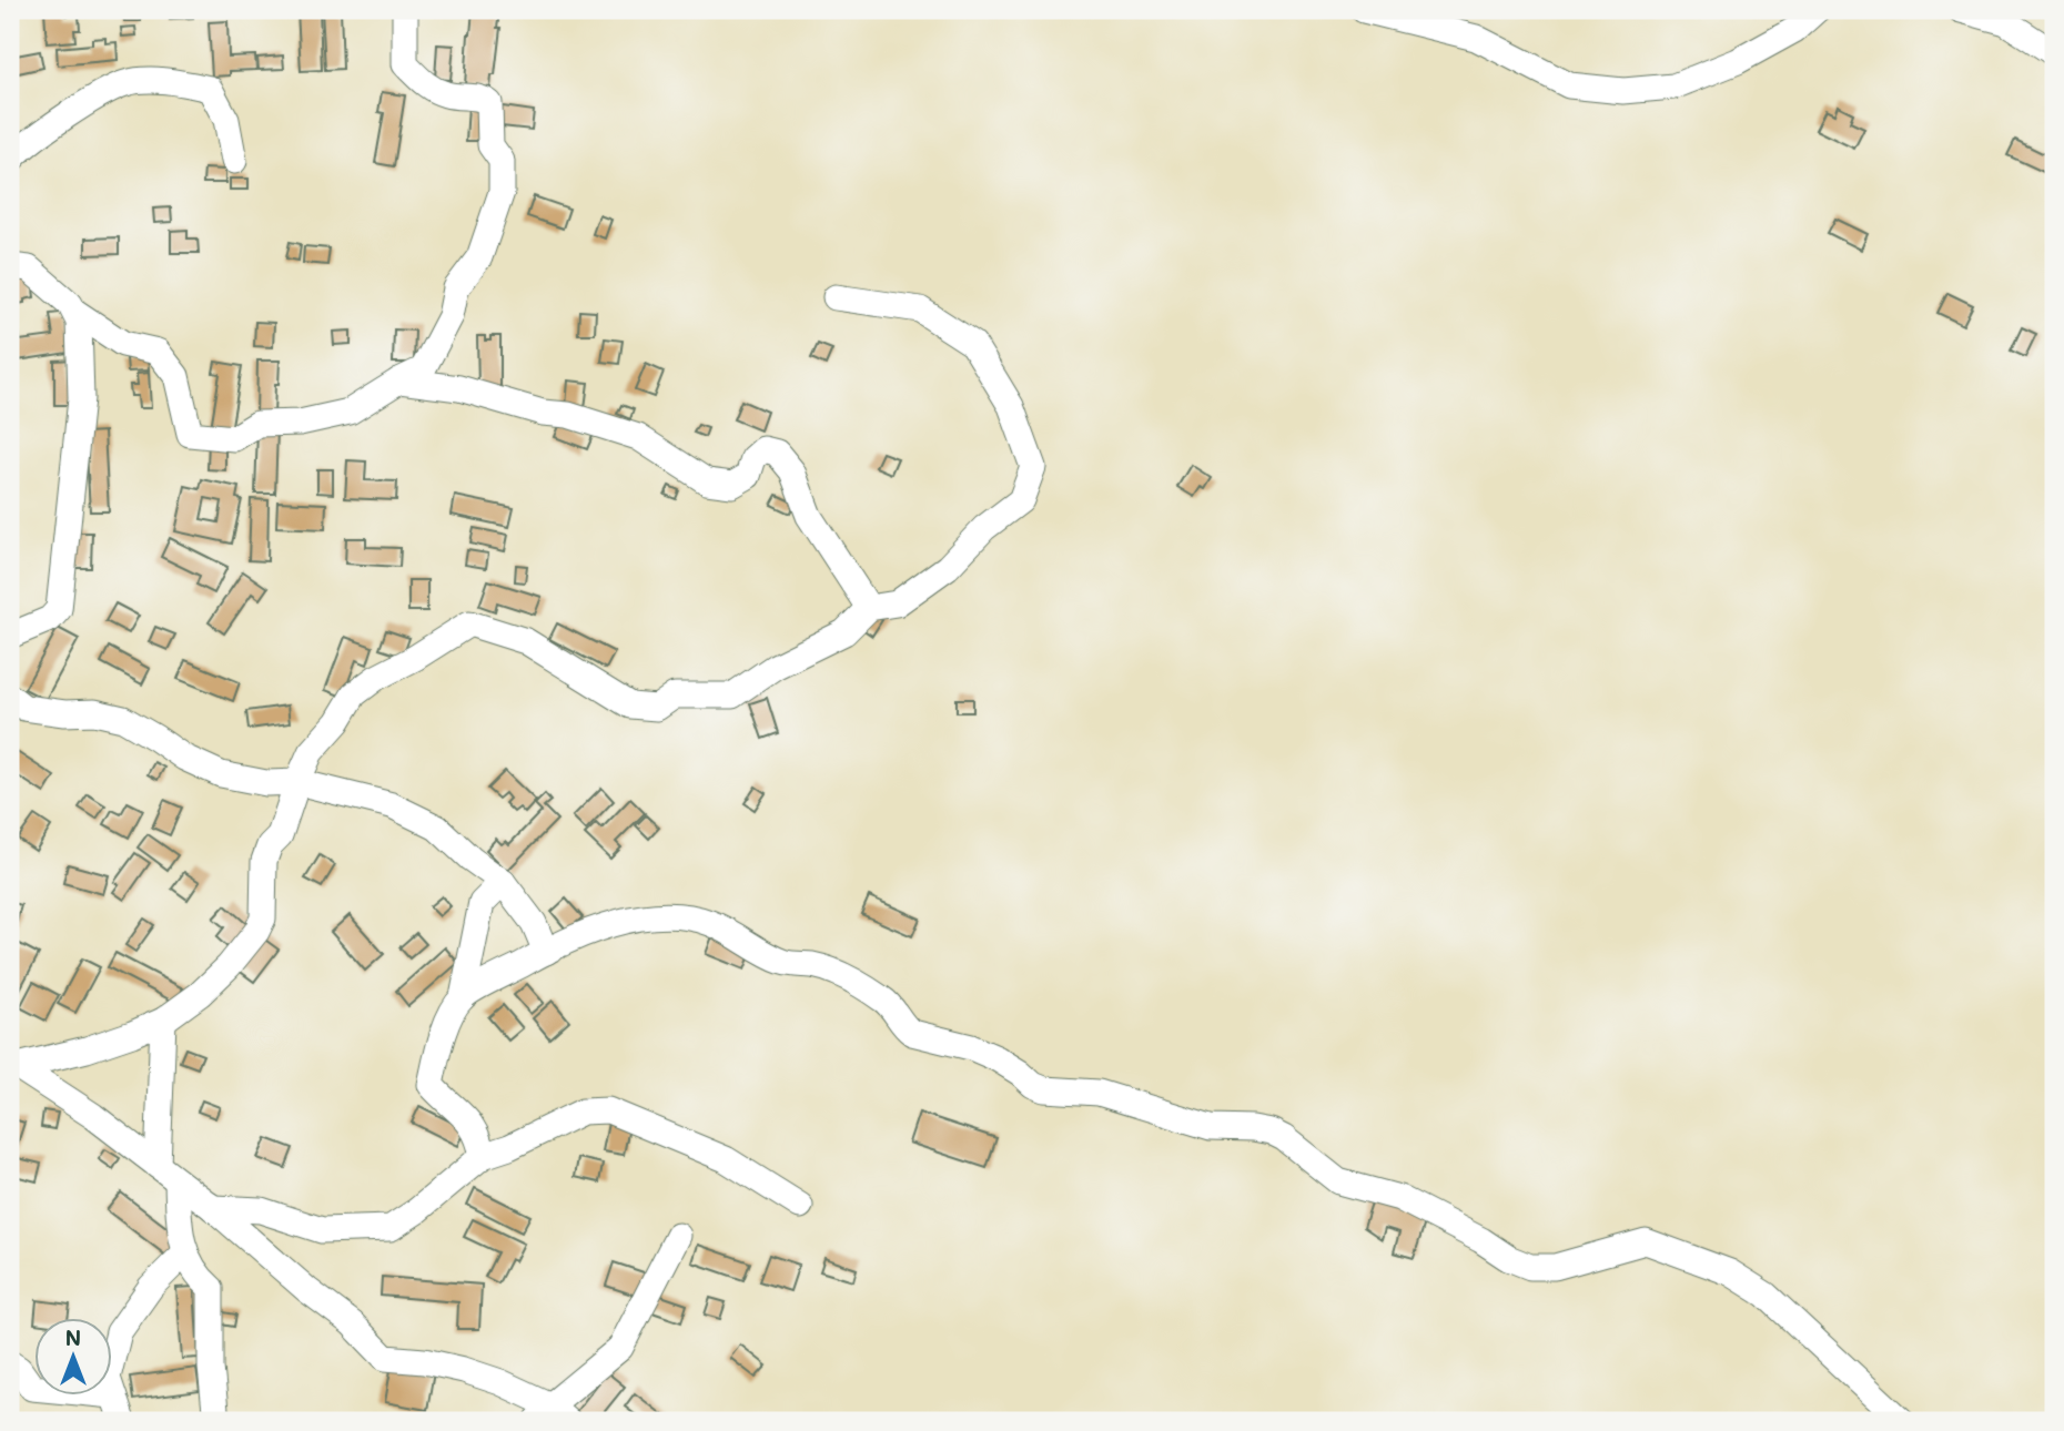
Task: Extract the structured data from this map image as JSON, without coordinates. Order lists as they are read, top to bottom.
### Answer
{
  "north": "top"
}
